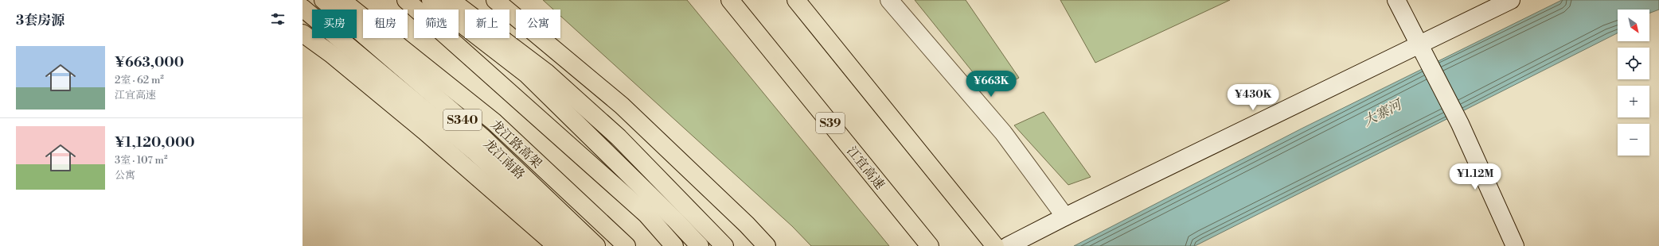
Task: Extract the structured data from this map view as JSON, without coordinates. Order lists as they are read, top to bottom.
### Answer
{
  "streets": {
    "main road": [
      "S340",
      "S39",
      "龙江路高架",
      "龙江南路",
      "江宜高速"
    ]
  },
  "water": ["大寨河"],
  "north": "bottom right",
  "page": {
    "heading": "3套房源",
    "map_buttons": ["+", "−"],
    "chip": [
      "买房",
      "租房",
      "筛选",
      "新上",
      "公寓"
    ],
    "list": [
      {
        "name": "¥663,000",
        "note": "2室 · 62 m² · 江宜高速"
      },
      {
        "name": "¥1,120,000",
        "note": "3室 · 107 m² · 公寓"
      }
    ],
    "price": ["¥663K", "¥430K", "¥1.12M"]
  }
}
